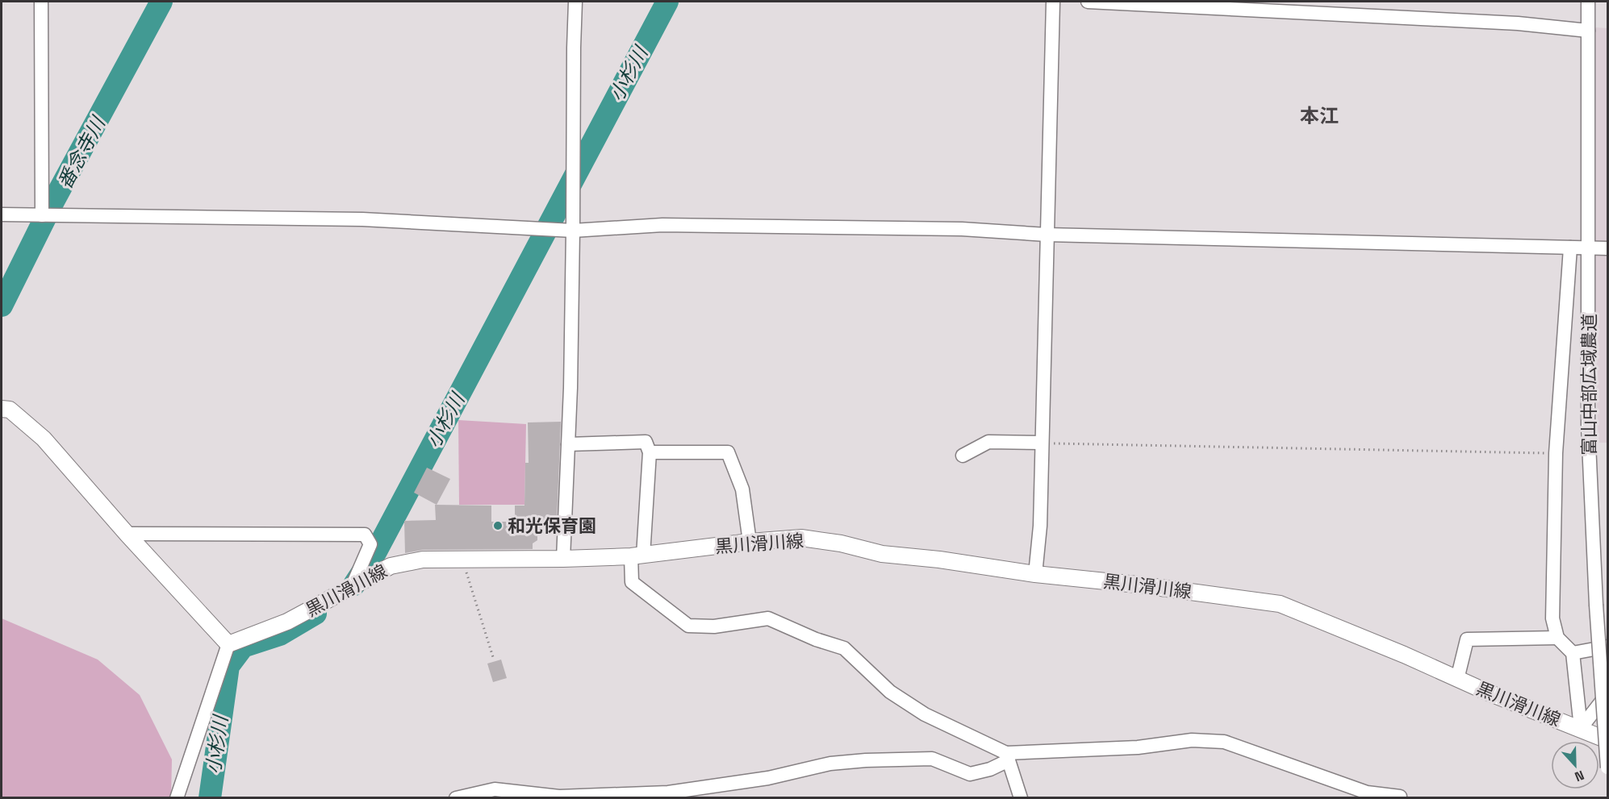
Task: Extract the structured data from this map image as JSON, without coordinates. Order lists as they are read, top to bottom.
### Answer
{
  "streets": {
    "main road": ["黒川滑川線"],
    "street": ["富山中部広域農道"]
  },
  "districts": ["本江"],
  "water": ["小杉川", "番念寺川"],
  "places": ["和光保育園"],
  "north": "bottom"
}
